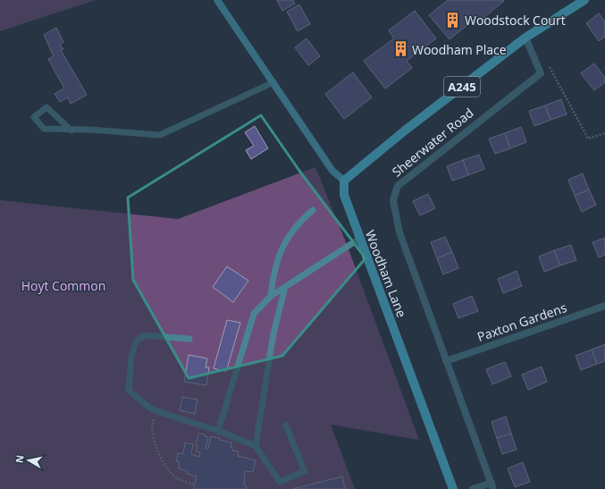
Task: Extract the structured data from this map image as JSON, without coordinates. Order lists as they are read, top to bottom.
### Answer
{
  "streets": {
    "main road": ["A245", "Sheerwater Road", "Woodham Lane"],
    "street": ["Paxton Gardens"]
  },
  "crossings": [
    ["Sheerwater Road", "Woodham Lane"],
    ["Sheerwater Road", "Paxton Gardens"]
  ],
  "parks": ["Hoyt Common"],
  "places": {
    "building": ["Woodstock Court", "Woodham Place"]
  },
  "north": "left"
}
